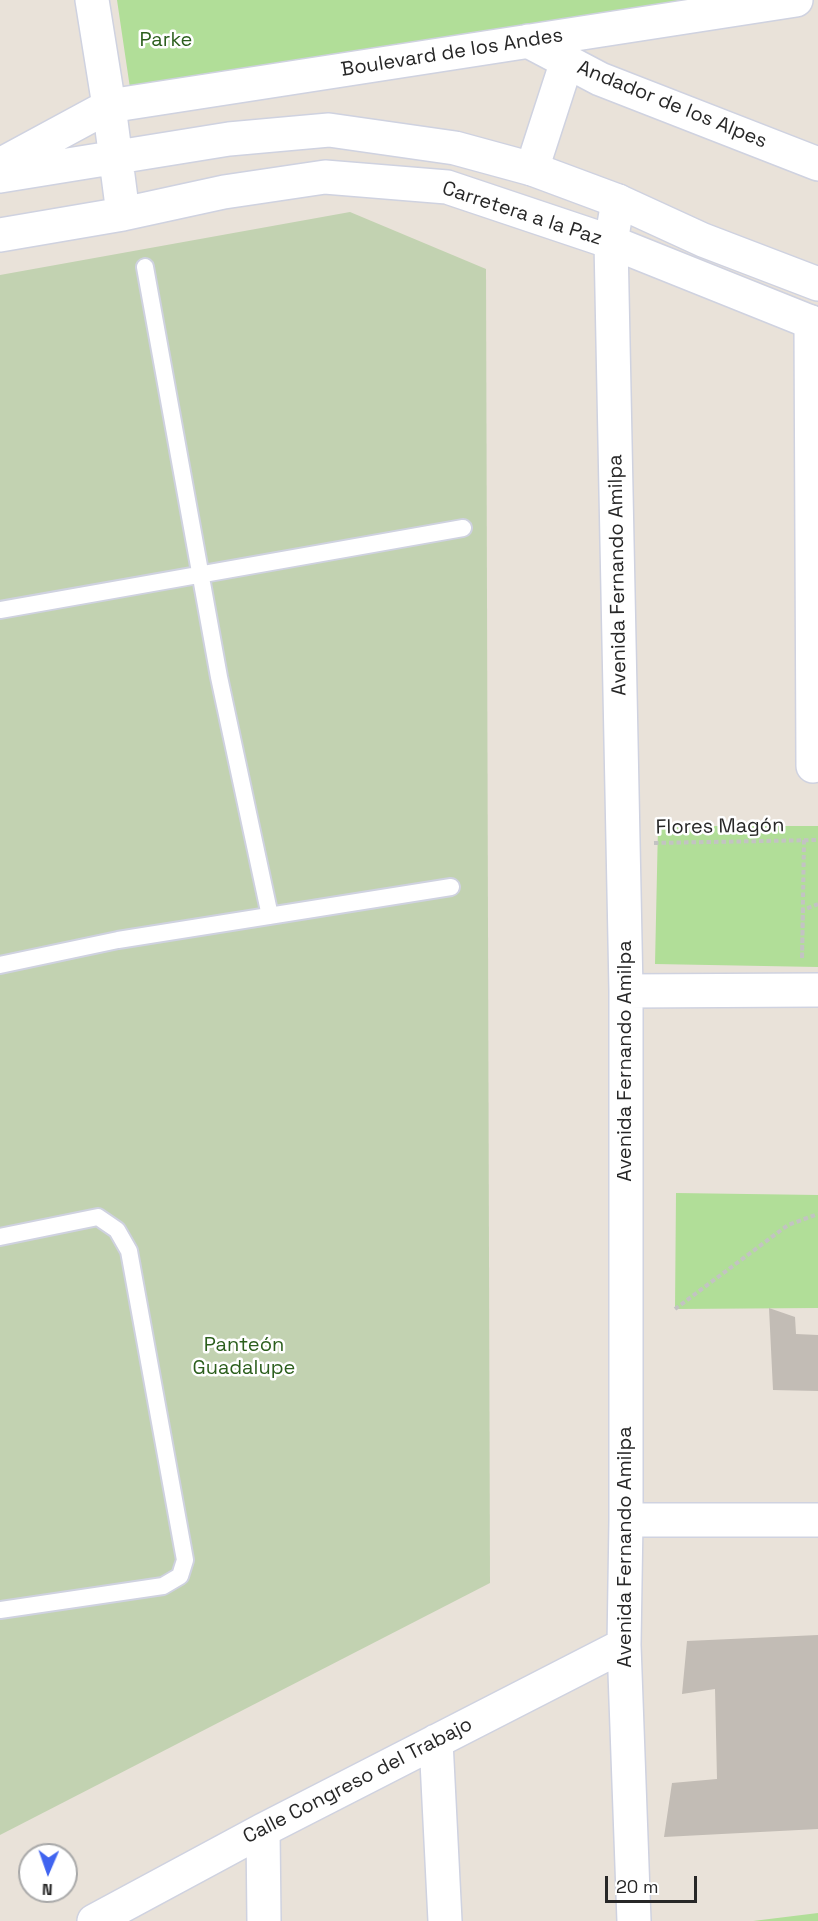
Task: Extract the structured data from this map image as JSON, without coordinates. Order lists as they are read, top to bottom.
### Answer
{
  "streets": {
    "street": [
      "Boulevard de los Andes",
      "Andador de los Alpes",
      "Carretera a la Paz",
      "Avenida Fernando Amilpa",
      "Calle Congreso del Trabajo"
    ],
    "path": ["Flores Magón"]
  },
  "crossings": [
    ["Boulevard de los Andes", "Andador de los Alpes"],
    ["Carretera a la Paz", "Avenida Fernando Amilpa"],
    ["Avenida Fernando Amilpa", "Flores Magón"],
    ["Avenida Fernando Amilpa", "Calle Congreso del Trabajo"]
  ],
  "parks": ["Parke", "Panteón Guadalupe"],
  "scale_bar": "20 m",
  "north": "bottom"
}
